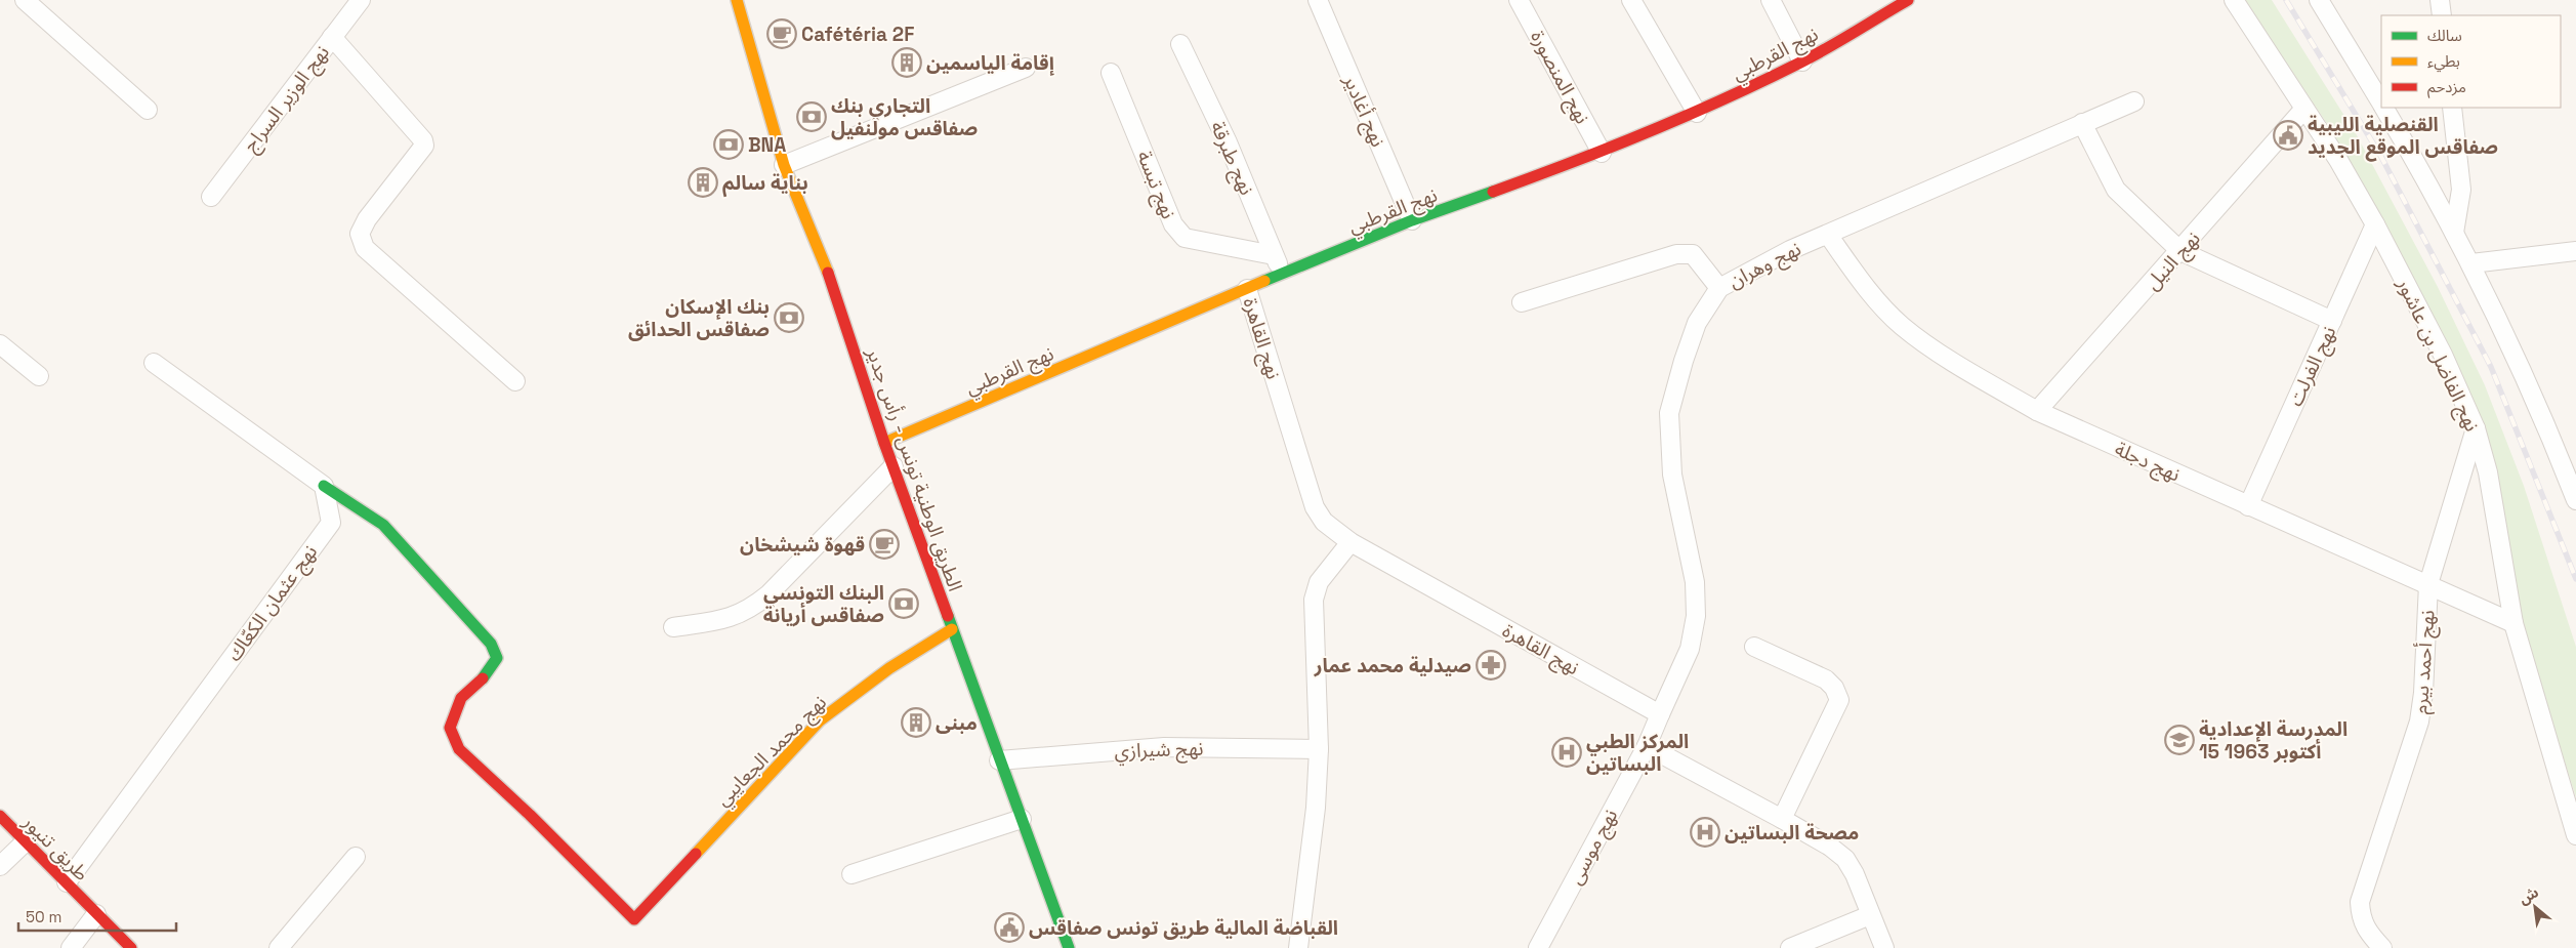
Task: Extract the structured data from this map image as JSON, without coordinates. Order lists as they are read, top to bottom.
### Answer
{
  "streets": {
    "street": [
      "نهج القرطبي",
      "نهج المنصورة",
      "نهج الوزير السراج",
      "نهج أغادير",
      "نهج طبرقة",
      "نهج تبسة",
      "نهج النيل",
      "نهج وهران",
      "نهج القاهرة",
      "نهج الفاضل بن عاشور",
      "نهج الفرلت",
      "نهج دجلة",
      "الطريق الوطنية تونس - رأس جدير",
      "نهج عثمان الكعّاك",
      "نهج أحمد بيرم",
      "نهج شيرازي",
      "نهج محمد الجعايبي",
      "نهج موسى",
      "طريق تنيور"
    ]
  },
  "crossings": [
    ["نهج القرطبي", "نهج المنصورة"],
    ["نهج القرطبي", "نهج أغادير"],
    ["نهج القرطبي", "نهج طبرقة"],
    ["نهج القرطبي", "نهج القاهرة"],
    ["نهج القرطبي", "الطريق الوطنية تونس - رأس جدير"],
    ["نهج طبرقة", "نهج تبسة"],
    ["نهج النيل", "نهج الفاضل بن عاشور"],
    ["نهج النيل", "نهج دجلة"],
    ["نهج وهران", "نهج القاهرة"],
    ["نهج وهران", "نهج دجلة"],
    ["نهج الفاضل بن عاشور", "نهج الفرلت"],
    ["نهج الفاضل بن عاشور", "نهج دجلة"],
    ["نهج الفاضل بن عاشور", "نهج أحمد بيرم"],
    ["نهج الفرلت", "نهج دجلة"],
    ["نهج دجلة", "نهج أحمد بيرم"],
    ["الطريق الوطنية تونس - رأس جدير", "نهج شيرازي"],
    ["الطريق الوطنية تونس - رأس جدير", "نهج محمد الجعايبي"],
    ["نهج عثمان الكعّاك", "نهج محمد الجعايبي"],
    ["نهج عثمان الكعّاك", "طريق تنيور"]
  ],
  "places": {
    "cafe": ["Cafétéria 2F", "قهوة شيشخان"],
    "building": ["إقامة الياسمين", "بناية سالم", "مبنى"],
    "bank": [
      "التجاري بنك صفاقس مولنفيل",
      "BNA",
      "بنك الإسكان صفاقس الحدائق",
      "البنك التونسي صفاقس أريانة"
    ],
    "public building": ["القنصلية الليبية صفاقس الموقع الجديد", "القباضة المالية طريق تونس صفاقس"],
    "pharmacy": ["صيدلية محمد عمار"],
    "school or university": ["المدرسة الإعدادية 15 أكتوبر 1963"],
    "hospital": ["المركز الطبي البساتين", "مصحة البساتين"]
  },
  "legend": ["سالك", "بطيء", "مزدحم"],
  "scale_bar": "50 m",
  "north": "top left"
}
